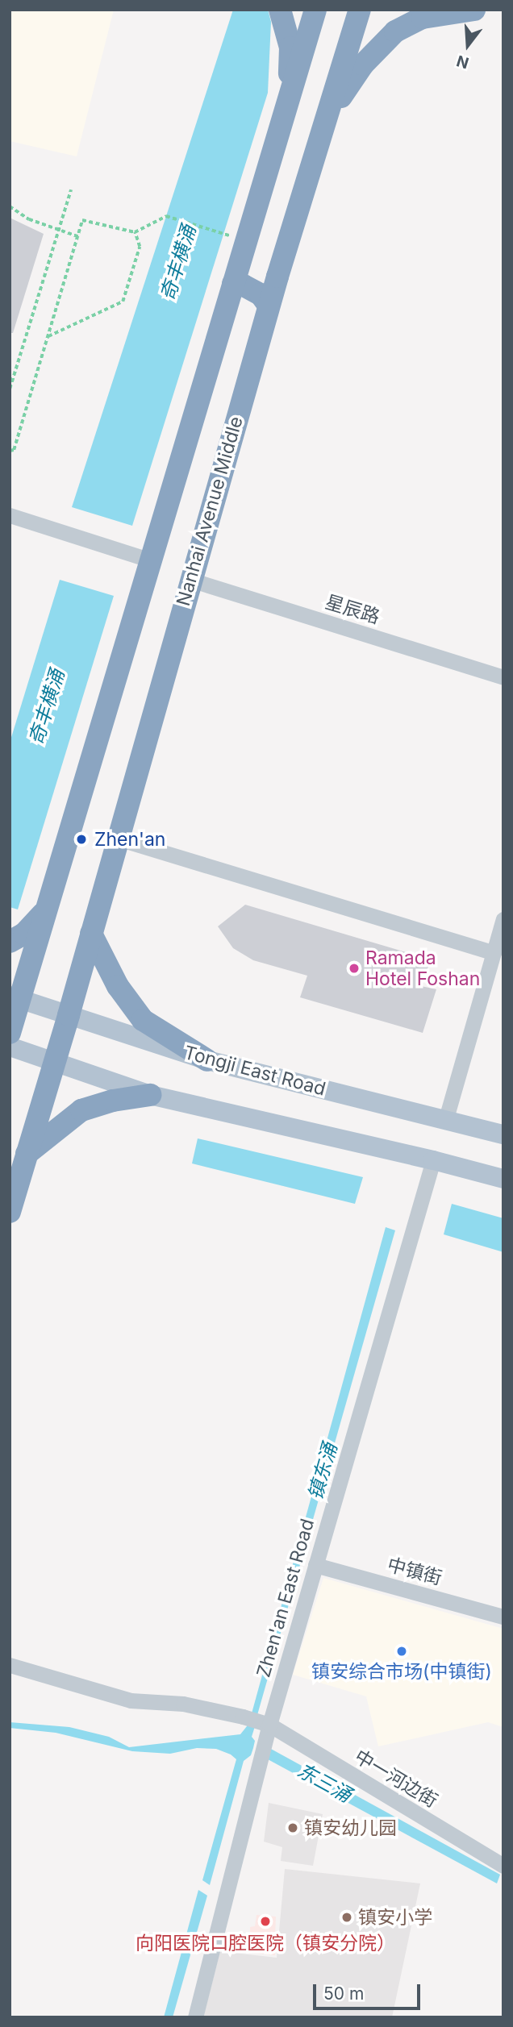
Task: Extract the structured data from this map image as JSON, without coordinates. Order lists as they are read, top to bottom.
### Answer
{
  "streets": {
    "highway": ["Nanhai Avenue Middle"],
    "main road": ["Tongji East Road"],
    "street": [
      "星辰路",
      "中镇街",
      "Zhen'an East Road",
      "中一河边街"
    ]
  },
  "crossings": [
    ["Nanhai Avenue Middle", "星辰路"],
    ["Nanhai Avenue Middle", "Tongji East Road"],
    ["中镇街", "Zhen'an East Road"],
    ["Zhen'an East Road", "中一河边街"]
  ],
  "water": ["奇丰横涌", "镇东涌", "东三涌"],
  "places": [
    "Zhen'an",
    "Ramada Hotel Foshan",
    "镇安综合市场(中镇街)",
    "镇安幼儿园",
    "镇安小学",
    "向阳医院口腔医院（镇安分院）"
  ],
  "scale_bar": "50 m",
  "north": "bottom"
}
